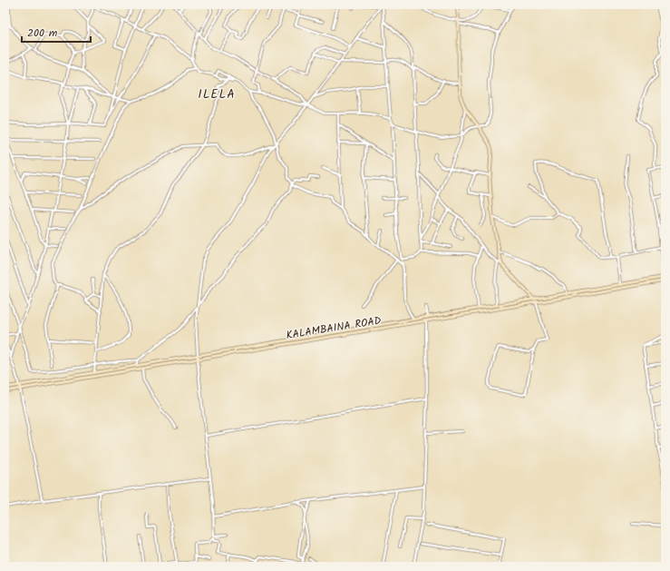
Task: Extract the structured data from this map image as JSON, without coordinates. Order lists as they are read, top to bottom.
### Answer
{
  "streets": {
    "main road": ["KALAMBAINA ROAD"]
  },
  "districts": ["ILELA"],
  "scale_bar": "200 m"
}
